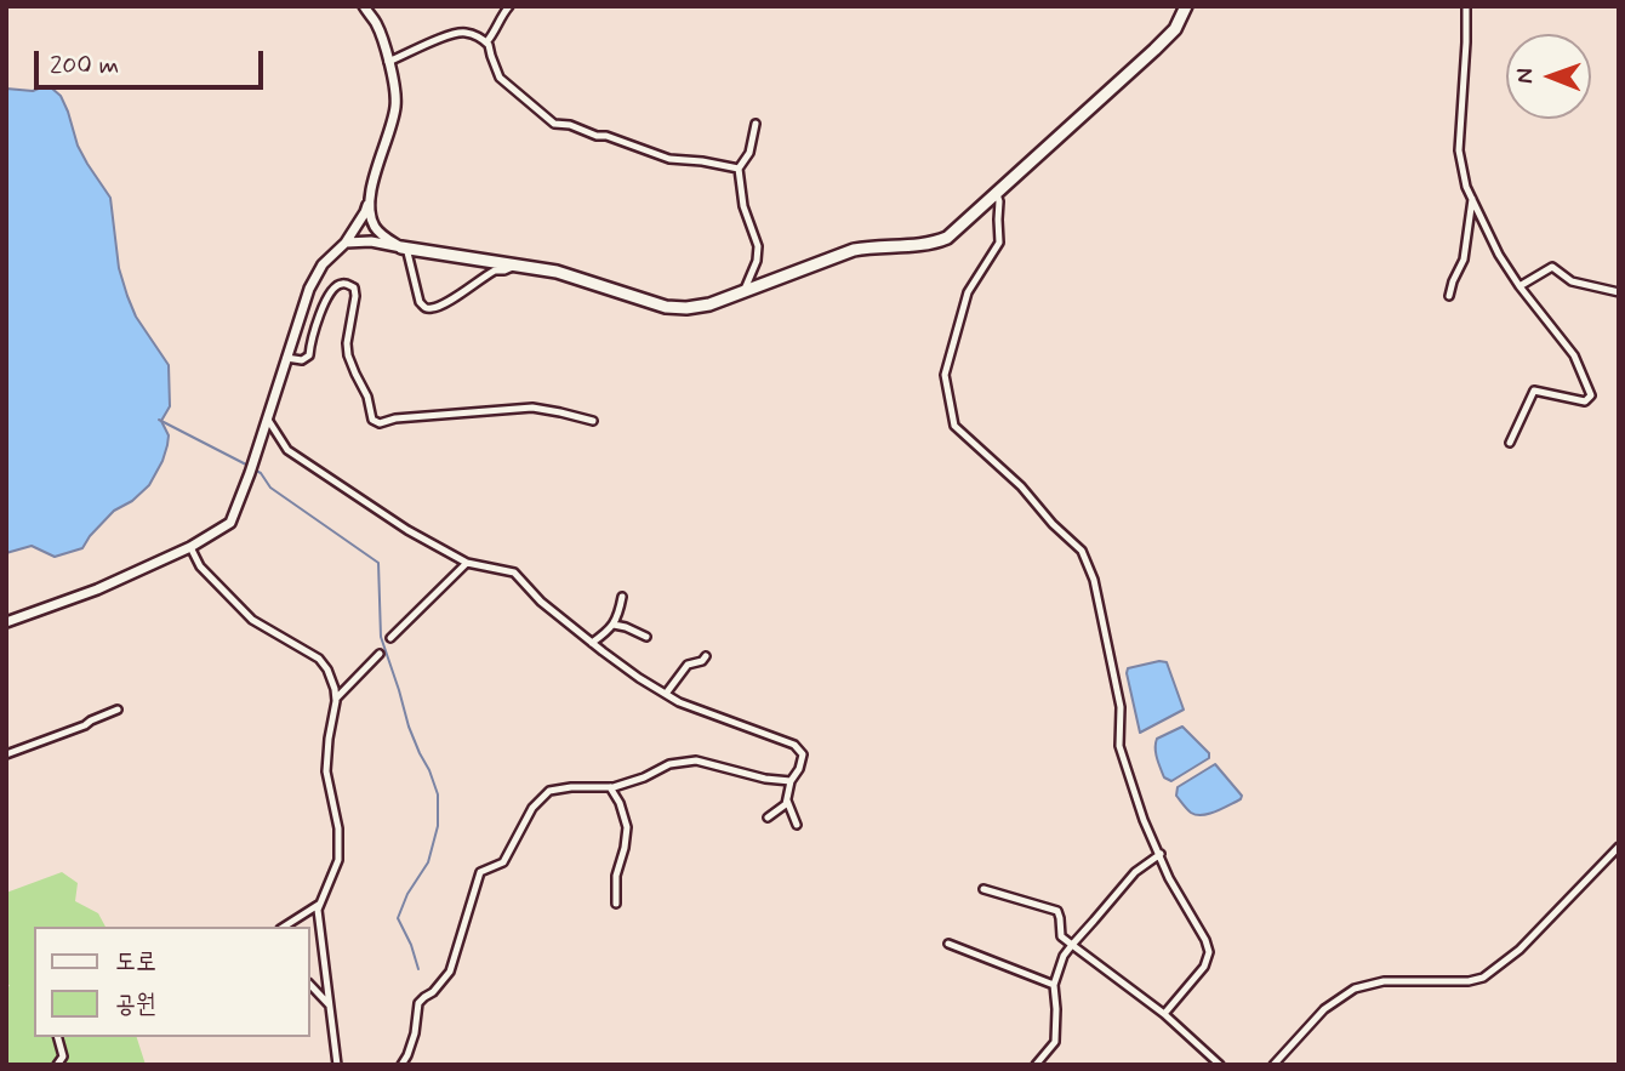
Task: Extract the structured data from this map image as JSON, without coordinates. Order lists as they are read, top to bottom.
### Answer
{
  "legend": ["도로", "공원"],
  "scale_bar": "200 m",
  "north": "left"
}
